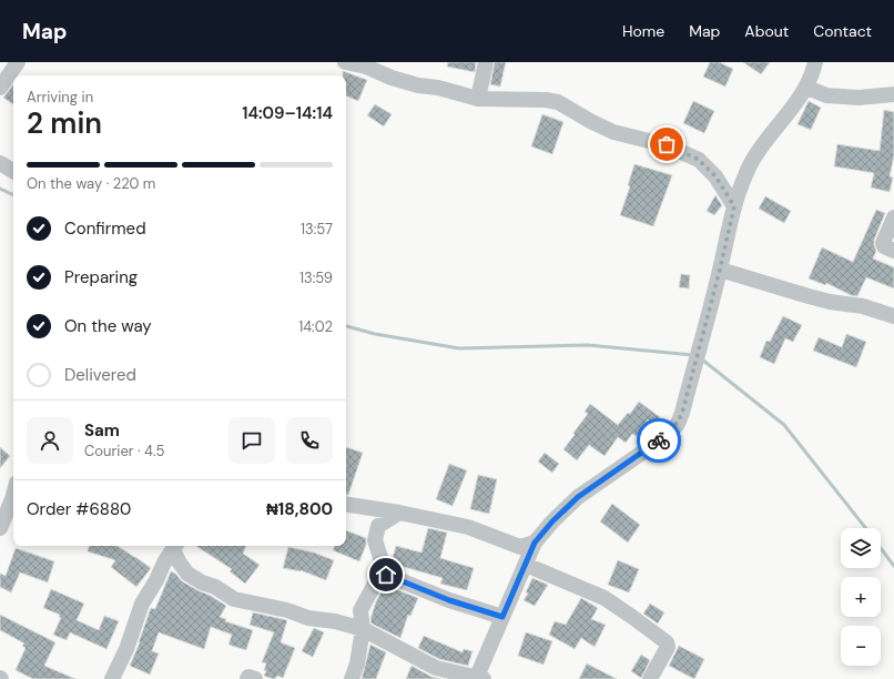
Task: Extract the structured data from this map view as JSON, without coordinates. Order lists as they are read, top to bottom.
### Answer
{
  "page": {
    "header": "Map",
    "nav": [
      "Home",
      "Map",
      "About",
      "Contact"
    ],
    "heading": ["2 min", "Arriving in", "14:09–14:14"],
    "panel": [
      "Sam",
      "Courier · 4.5",
      "Order #6880",
      "₦18,800"
    ],
    "bar": "On the way · 220 m",
    "list": [
      ["Confirmed", "13:57"],
      ["Preparing", "13:59"],
      ["On the way", "14:02"],
      "Delivered"
    ],
    "map_buttons": ["+", "−"]
  }
}
